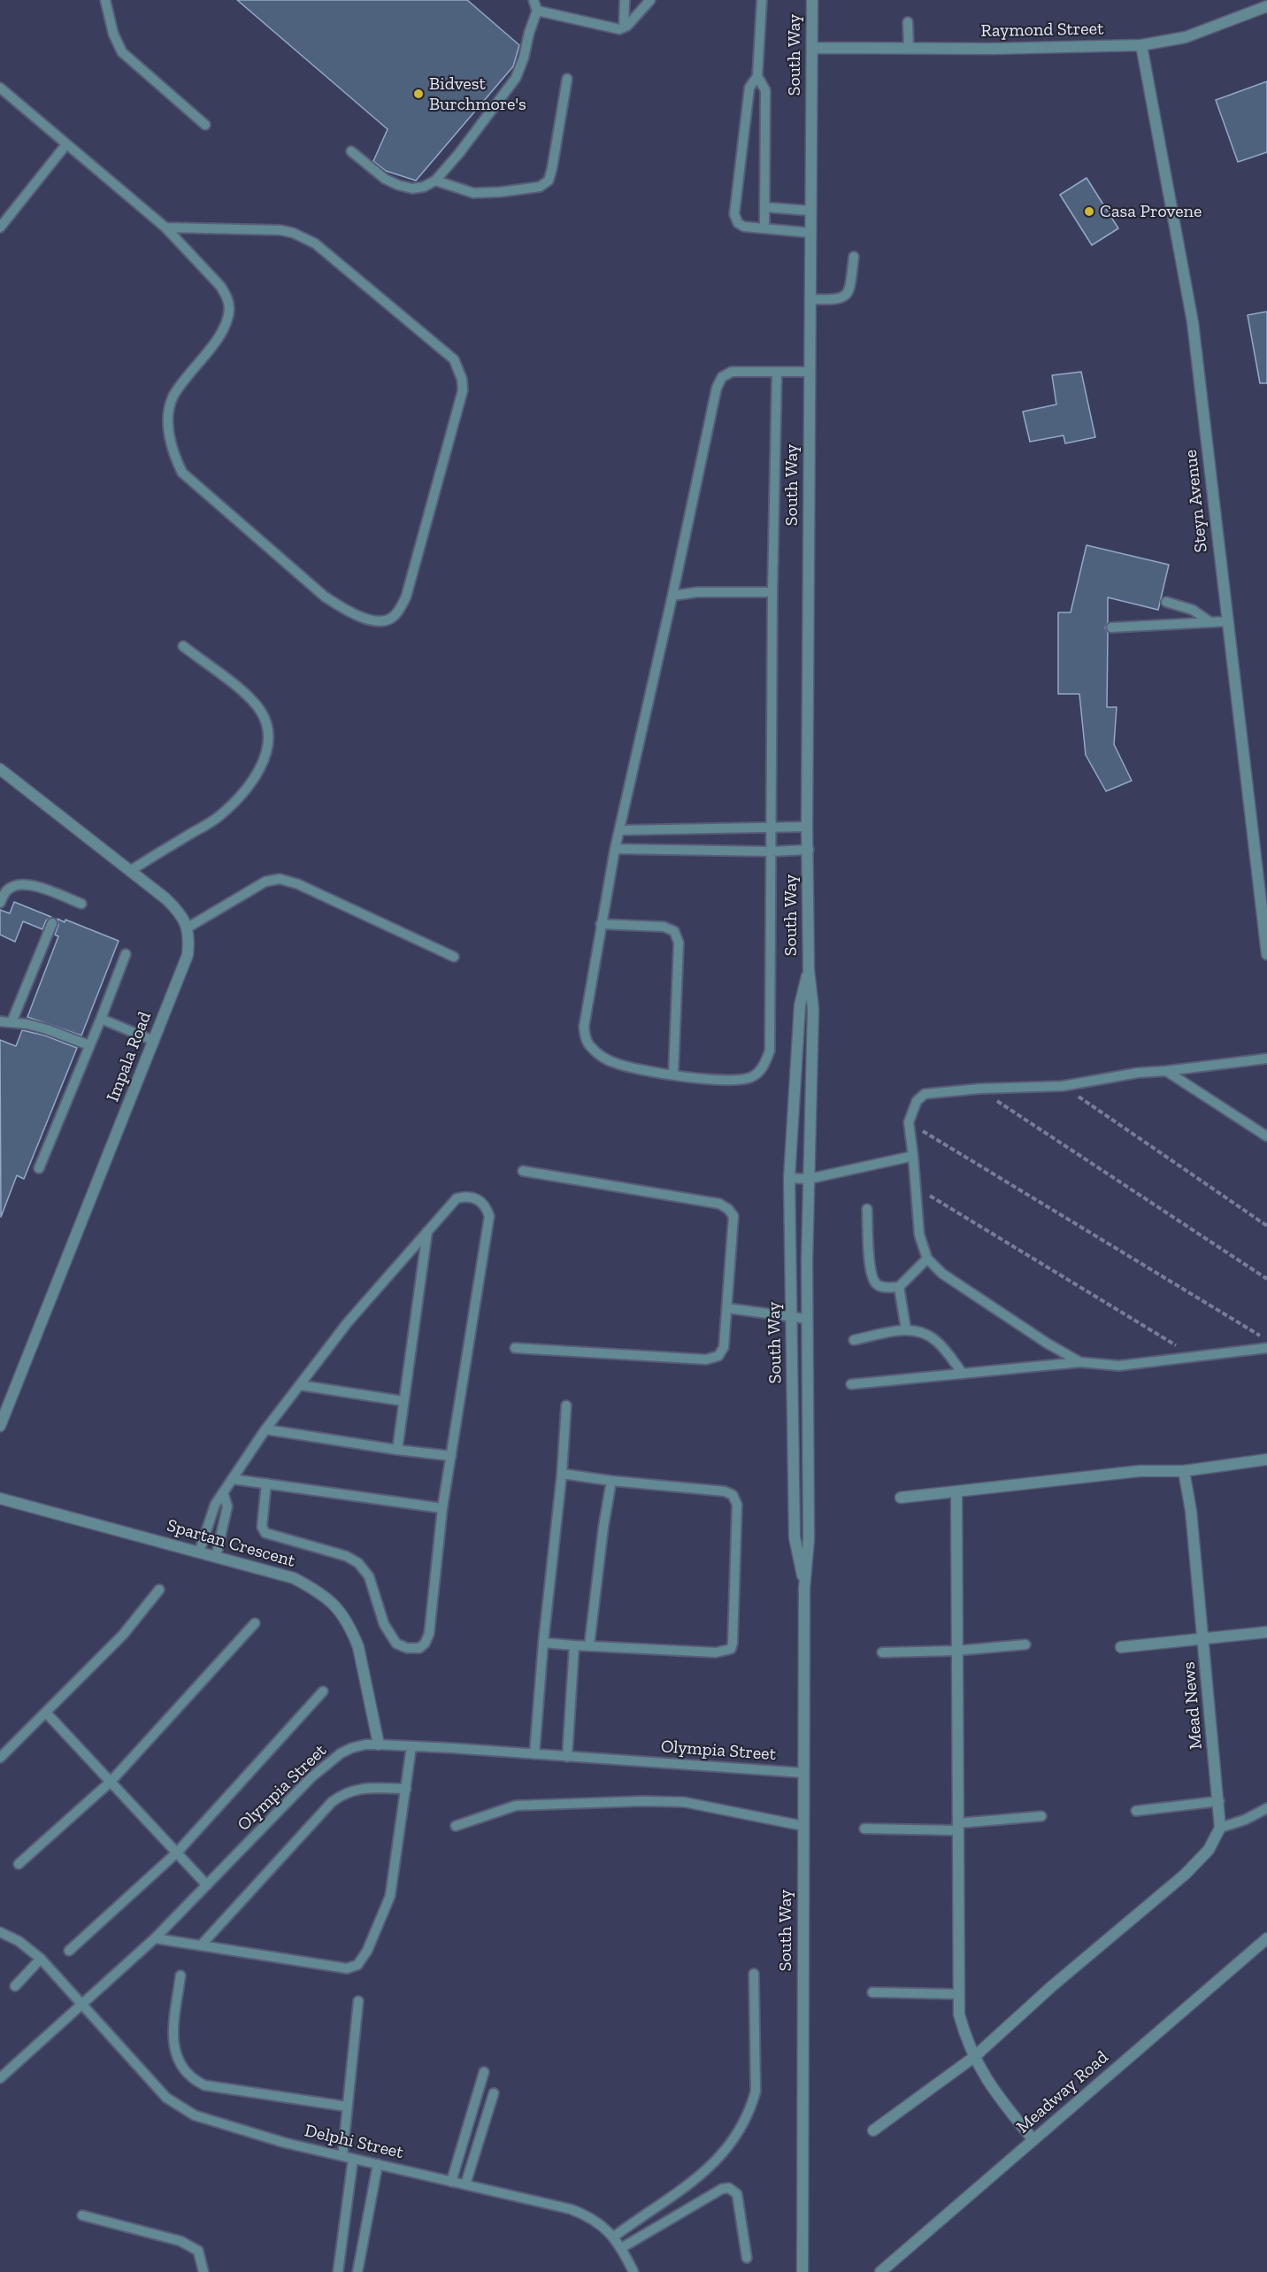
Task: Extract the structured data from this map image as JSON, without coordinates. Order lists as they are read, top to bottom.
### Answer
{
  "streets": {
    "street": [
      "Raymond Street",
      "South Way",
      "Steyn Avenue",
      "Impala Road",
      "Spartan Crescent",
      "Mead News",
      "Meadway Road"
    ],
    "lane": ["Olympia Street", "Delphi Street"]
  },
  "crossings": [
    ["Raymond Street", "South Way"],
    ["Raymond Street", "Steyn Avenue"],
    ["South Way", "Olympia Street"],
    ["Spartan Crescent", "Olympia Street"],
    ["Olympia Street", "Delphi Street"]
  ],
  "places": ["Bidvest Burchmore's", "Casa Provene"]
}
